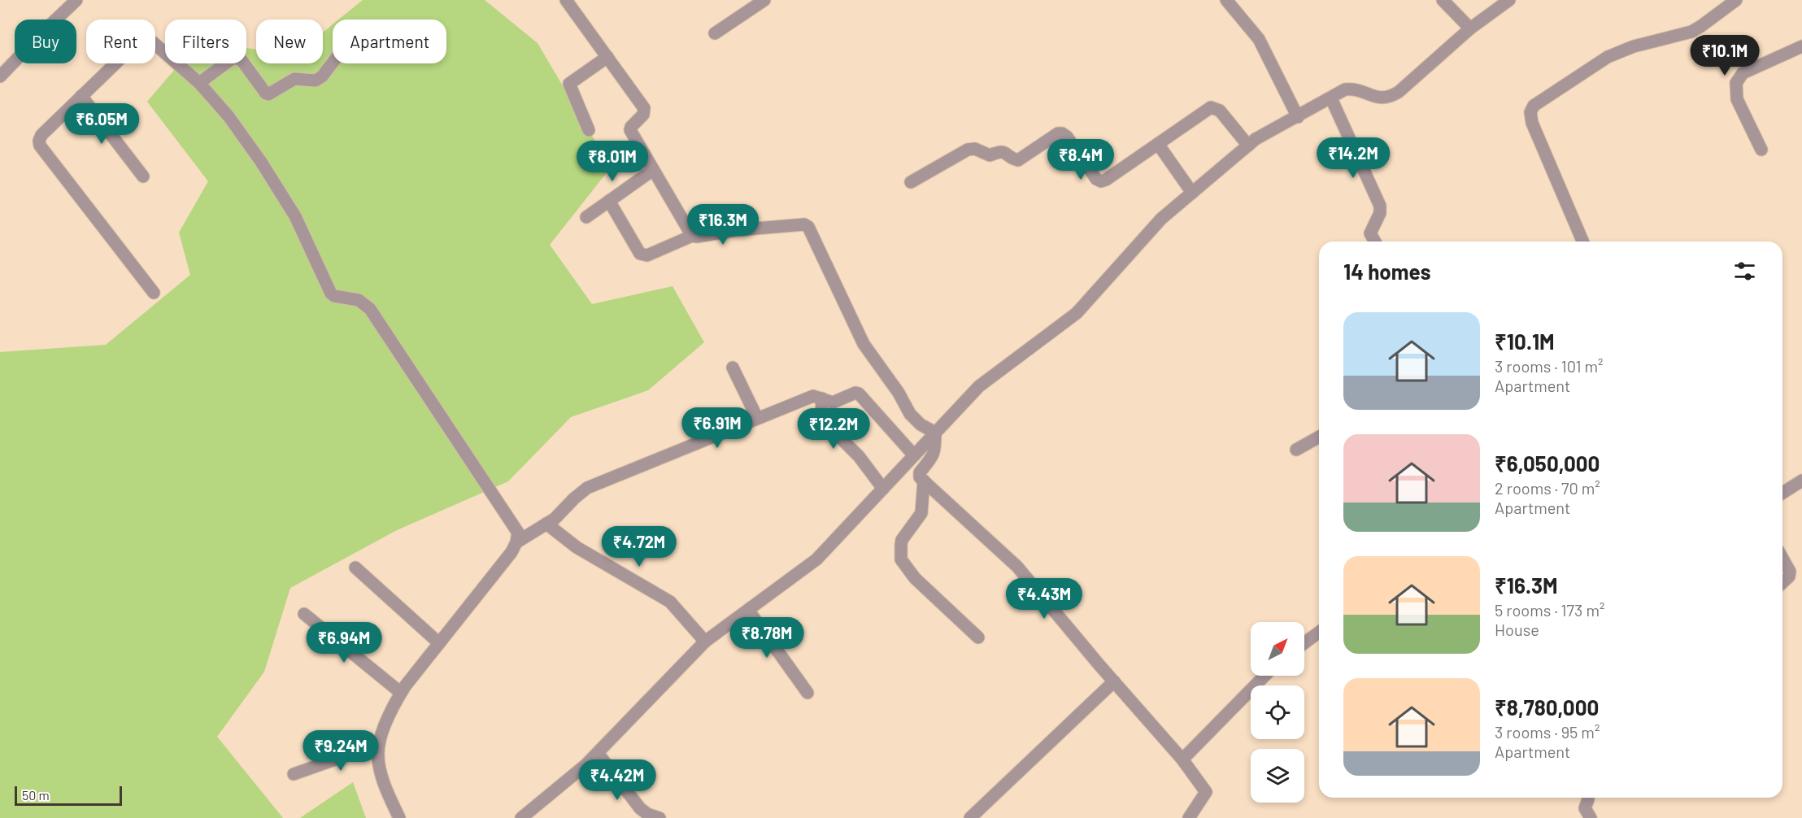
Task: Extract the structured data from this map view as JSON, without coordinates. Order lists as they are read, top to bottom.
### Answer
{
  "scale_bar": "50 m",
  "north": "top right",
  "page": {
    "chip": [
      "Buy",
      "Rent",
      "Filters",
      "New",
      "Apartment"
    ],
    "price": [
      "₹10.1M",
      "₹6.05M",
      "₹14.2M",
      "₹8.4M",
      "₹8.01M",
      "₹16.3M",
      "₹6.91M",
      "₹12.2M",
      "₹4.72M",
      "₹4.43M",
      "₹8.78M",
      "₹6.94M",
      "₹9.24M",
      "₹4.42M"
    ],
    "heading": "14 homes",
    "list": [
      {
        "name": "₹10.1M",
        "note": "3 rooms · 101 m² · Apartment"
      },
      {
        "name": "₹6,050,000",
        "note": "2 rooms · 70 m² · Apartment"
      },
      {
        "name": "₹16.3M",
        "note": "5 rooms · 173 m² · House"
      },
      {
        "name": "₹8,780,000",
        "note": "3 rooms · 95 m² · Apartment"
      }
    ],
    "scale": "50 m"
  }
}
